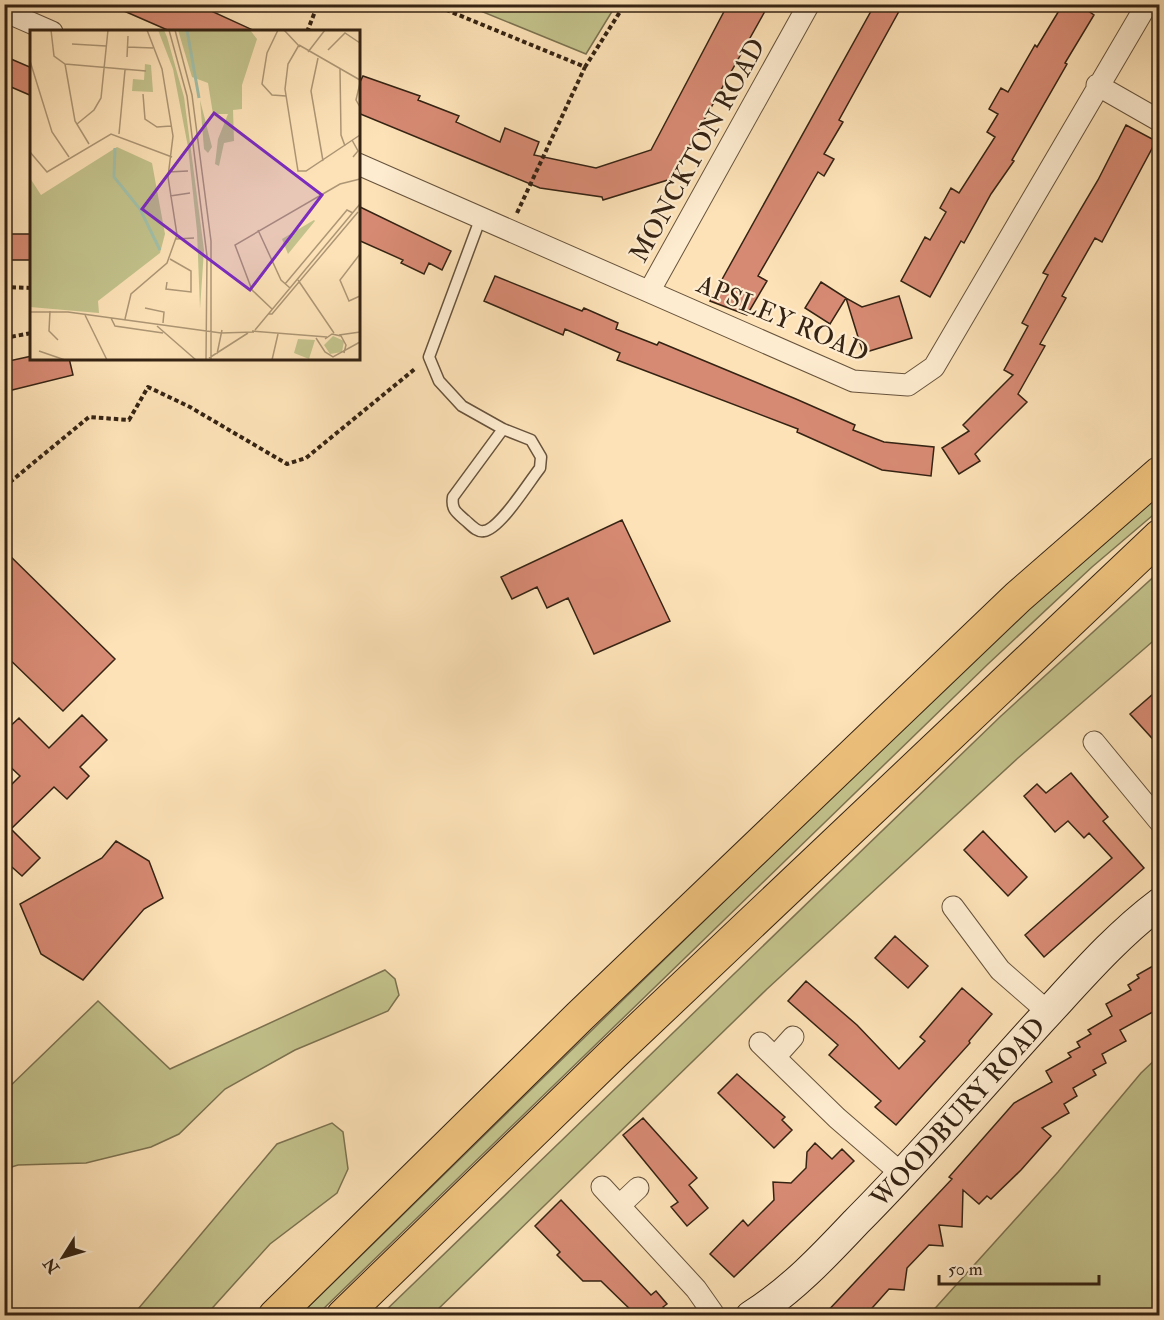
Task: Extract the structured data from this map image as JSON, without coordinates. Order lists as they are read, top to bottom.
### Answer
{
  "streets": {
    "street": ["MONCKTON ROAD", "APSLEY ROAD", "WOODBURY ROAD"]
  },
  "crossings": [
    ["MONCKTON ROAD", "APSLEY ROAD"]
  ],
  "scale_bar": "50 m",
  "north": "bottom left"
}
